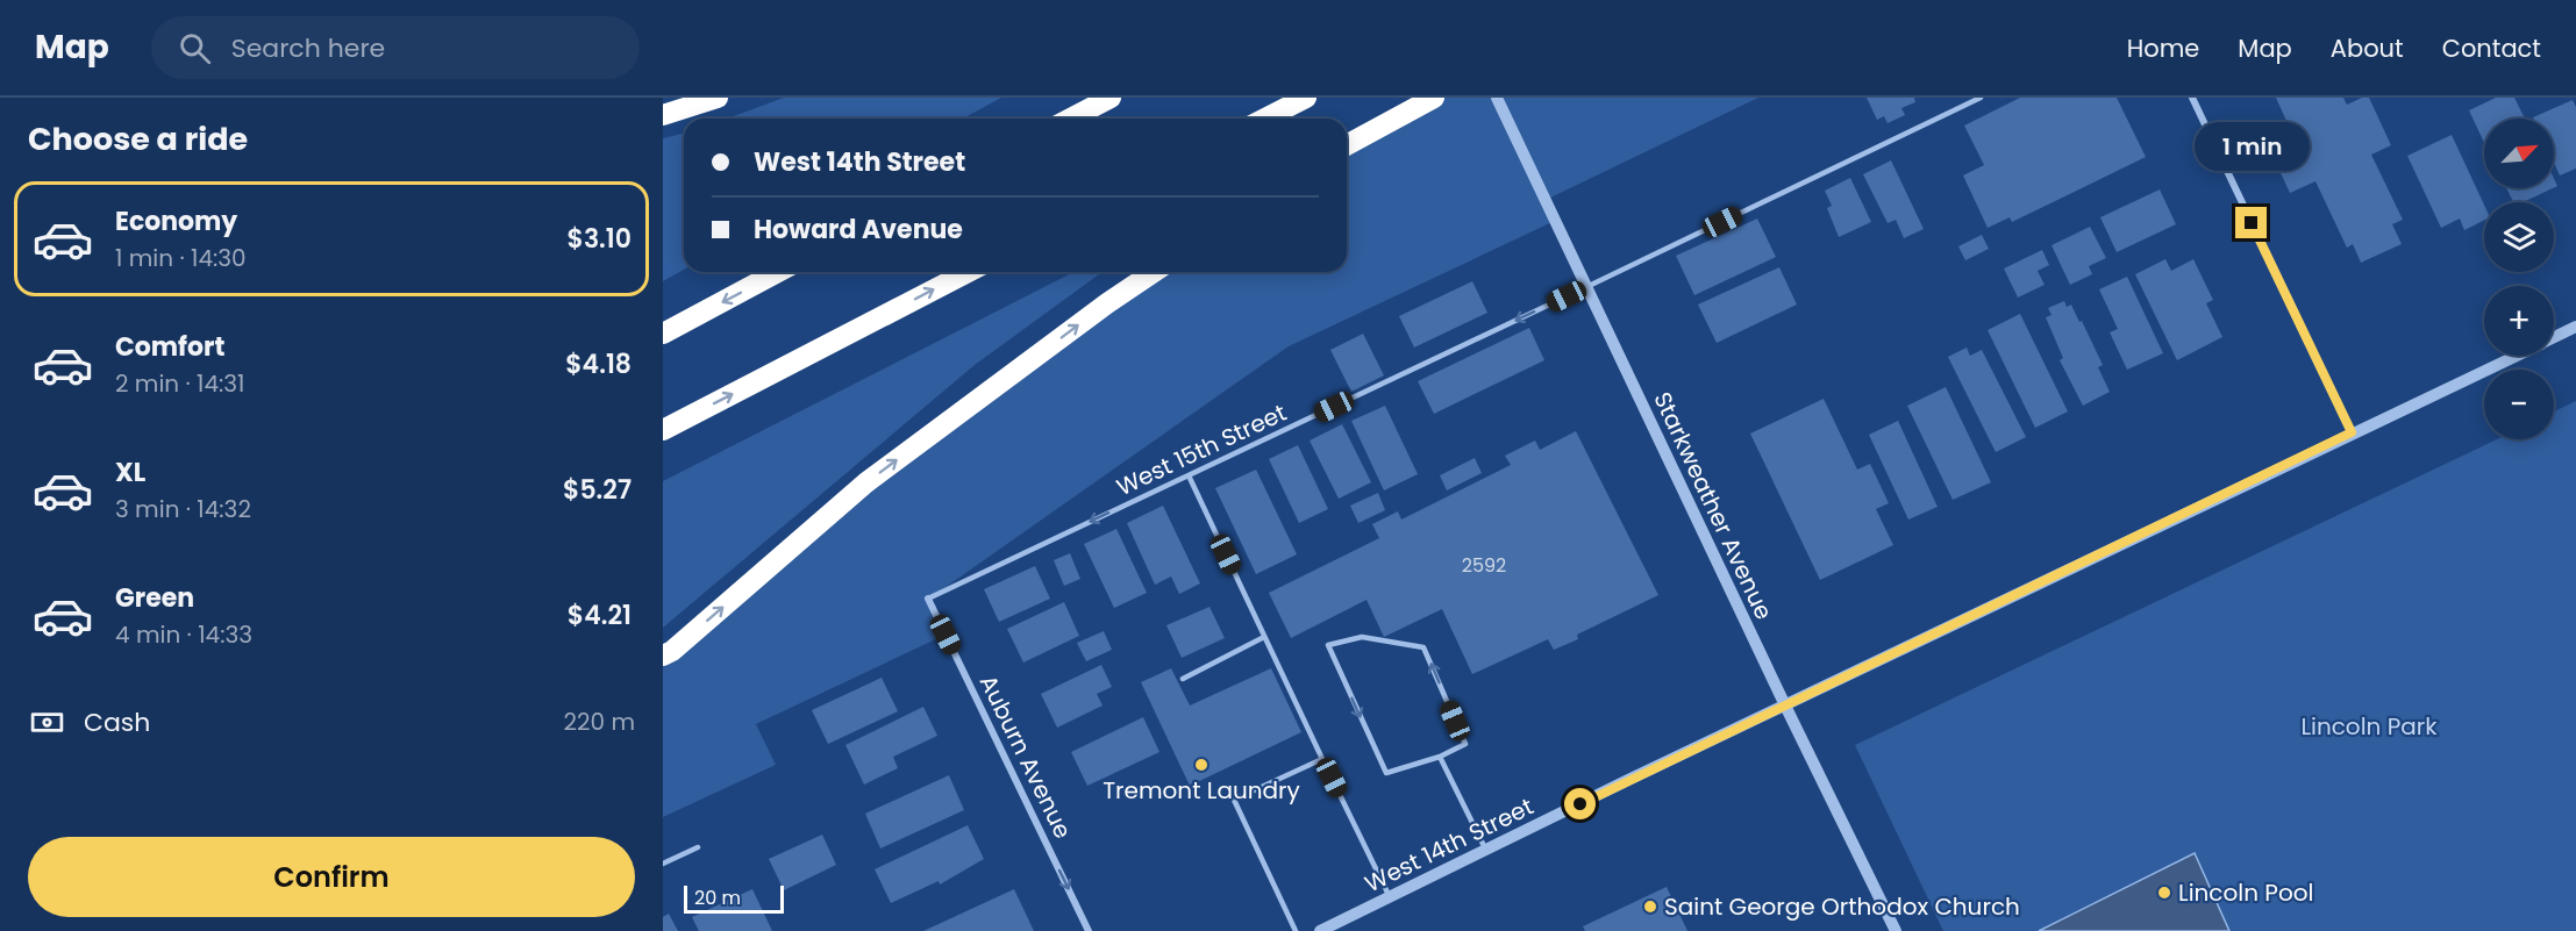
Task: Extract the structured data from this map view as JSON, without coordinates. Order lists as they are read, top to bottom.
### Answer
{
  "streets": {
    "street": ["Starkweather Avenue", "Auburn Avenue", "West 14th Street"],
    "lane": ["West 15th Street"]
  },
  "crossings": [
    ["West 15th Street", "Starkweather Avenue"],
    ["West 15th Street", "Auburn Avenue"],
    ["Starkweather Avenue", "West 14th Street"]
  ],
  "one_way": ["West 15th Street", "Auburn Avenue"],
  "parks": ["Lincoln Park"],
  "places": ["Tremont Laundry", "Lincoln Pool", "Saint George Orthodox Church"],
  "house_numbers": ["2592"],
  "scale_bar": "20 m",
  "north": "top right",
  "page": {
    "header": "Map",
    "search": "Search here",
    "nav": [
      "Home",
      "Map",
      "About",
      "Contact"
    ],
    "heading": "Choose a ride",
    "map_buttons": ["+", "−"],
    "banner": ["West 14th Street", "Howard Avenue"],
    "bubble": "1 min",
    "list": [
      {
        "name": "Economy",
        "note": "1 min · 14:30",
        "value": "$3.10"
      },
      {
        "name": "Comfort",
        "note": "2 min · 14:31",
        "value": "$4.18"
      },
      {
        "name": "XL",
        "note": "3 min · 14:32",
        "value": "$5.27"
      },
      {
        "name": "Green",
        "note": "4 min · 14:33",
        "value": "$4.21"
      }
    ],
    "pay": ["Cash", "220 m"],
    "buttons": "Confirm",
    "scale": "20 m"
  }
}
